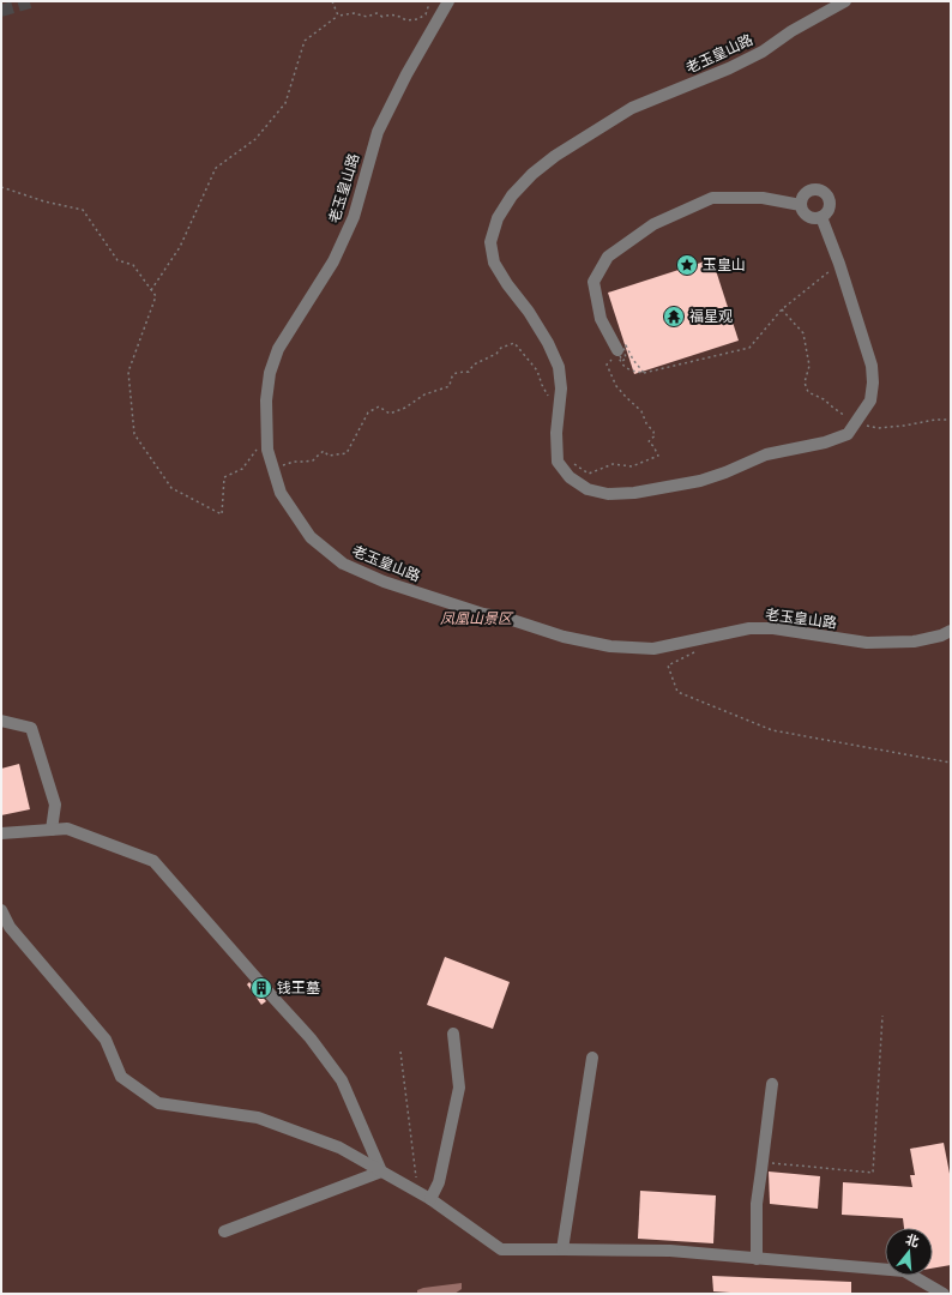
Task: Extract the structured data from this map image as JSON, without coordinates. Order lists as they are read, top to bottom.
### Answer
{
  "streets": {
    "street": ["老玉皇山路"]
  },
  "parks": ["凤凰山景区"],
  "places": {
    "place": ["玉皇山"],
    "temple": ["福星观"],
    "building": ["钱王墓"]
  },
  "north": "top"
}
